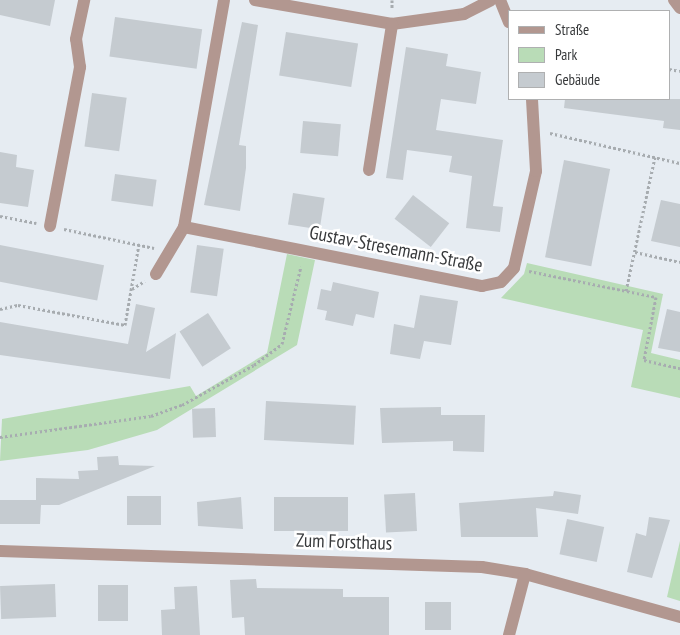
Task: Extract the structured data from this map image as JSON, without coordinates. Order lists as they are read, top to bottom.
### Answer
{
  "streets": {
    "street": ["Gustav-Stresemann-Straße", "Zum Forsthaus"]
  },
  "legend": ["Straße", "Park", "Gebäude"]
}
